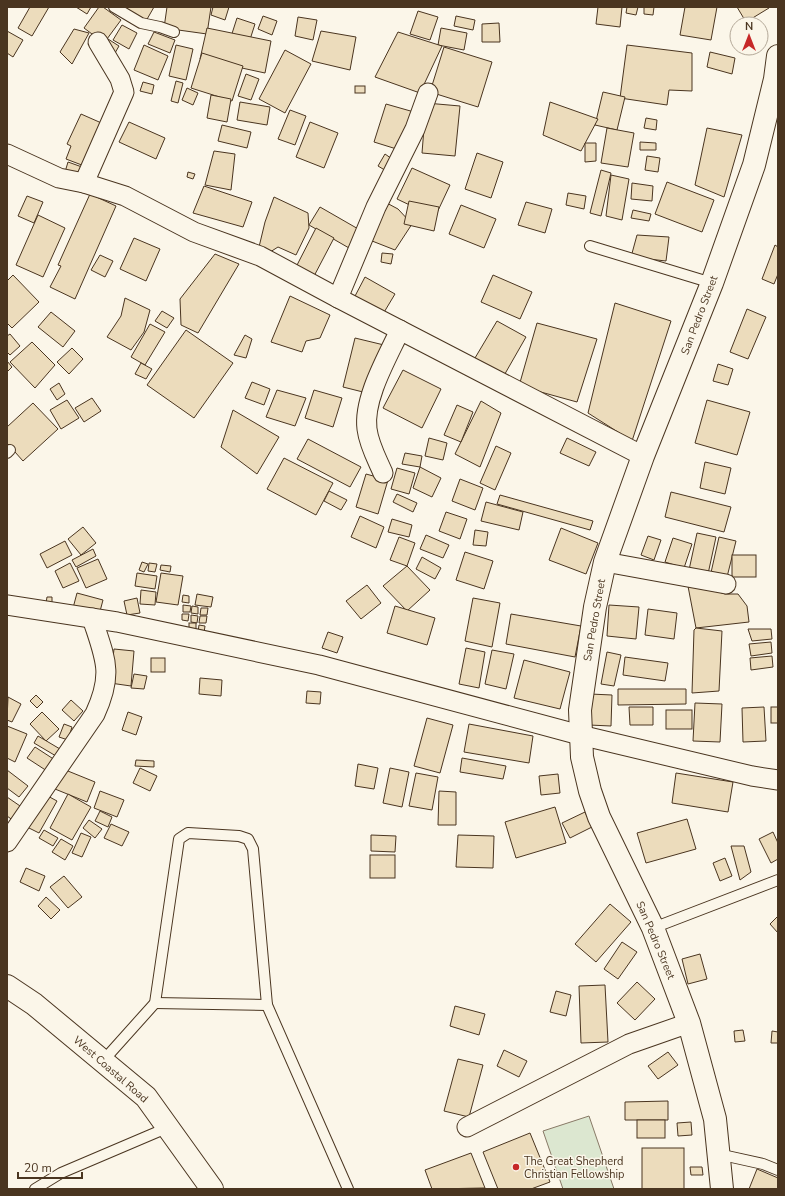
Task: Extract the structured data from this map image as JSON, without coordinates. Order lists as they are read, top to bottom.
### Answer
{
  "streets": {
    "street": ["San Pedro Street", "West Coastal Road"]
  },
  "places": ["The Great Shepherd Christian Fellowship"],
  "scale_bar": "20 m",
  "north": "top"
}
